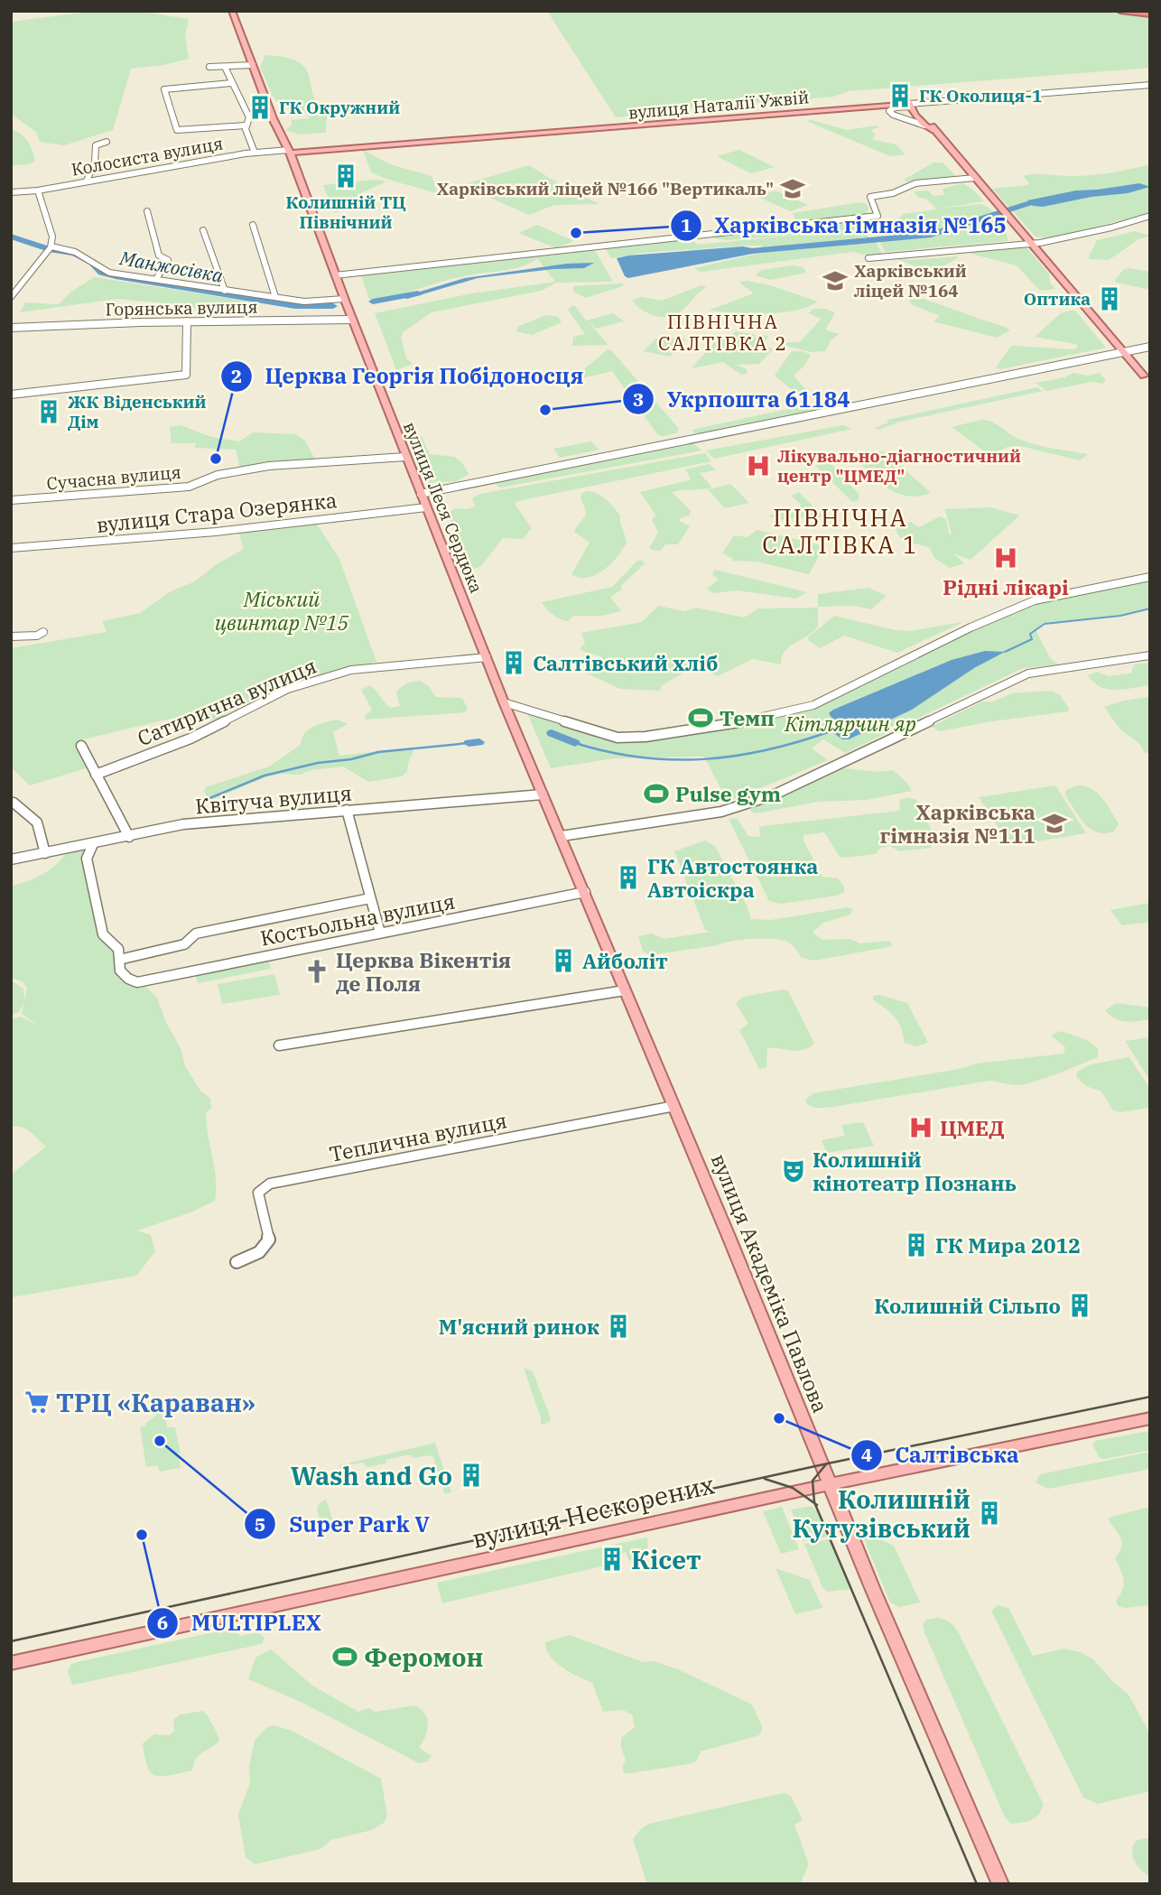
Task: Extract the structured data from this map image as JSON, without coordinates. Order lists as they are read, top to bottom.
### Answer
{
  "streets": {
    "main road": [
      "вулиця Наталії Ужвій",
      "вулиця Леся Сердюка",
      "вулиця Академіка Павлова",
      "вулиця Нескорених"
    ],
    "street": [
      "Колосиста вулиця",
      "Горянська вулиця",
      "Сучасна вулиця",
      "вулиця Стара Озерянка",
      "Сатирична вулиця",
      "Квітуча вулиця",
      "Костьольна вулиця",
      "Теплична вулиця"
    ]
  },
  "crossings": [
    ["вулиця Наталії Ужвій", "Колосиста вулиця"],
    ["вулиця Наталії Ужвій", "вулиця Леся Сердюка"],
    ["Колосиста вулиця", "вулиця Леся Сердюка"],
    ["Горянська вулиця", "вулиця Леся Сердюка"],
    ["Сучасна вулиця", "вулиця Леся Сердюка"],
    ["вулиця Леся Сердюка", "вулиця Стара Озерянка"],
    ["вулиця Леся Сердюка", "Сатирична вулиця"],
    ["вулиця Леся Сердюка", "Квітуча вулиця"],
    ["вулиця Леся Сердюка", "вулиця Академіка Павлова"],
    ["Костьольна вулиця", "вулиця Академіка Павлова"],
    ["Теплична вулиця", "вулиця Академіка Павлова"],
    ["вулиця Академіка Павлова", "вулиця Нескорених"]
  ],
  "districts": ["ПІВНІЧНА САЛТІВКА 2", "ПІВНІЧНА САЛТІВКА 1"],
  "water": ["Манжосівка"],
  "parks": ["Міський цвинтар №15", "Кітлярчин яр"],
  "places": {
    "building": [
      "ГК Околиця-1",
      "ГК Окружний",
      "Колишній ТЦ Північний",
      "Оптика",
      "ЖК Віденський Дім",
      "Салтівський хліб",
      "ГК Автостоянка Автоіскра",
      "Айболіт",
      "ГК Мира 2012",
      "Колишній Сільпо",
      "М'ясний ринок",
      "Wash and Go",
      "Колишній Кутузівський",
      "Кісет"
    ],
    "school or university": ["Харківський ліцей №166 \"Вертикаль\"", "Харківський ліцей №164", "Харківська гімназія №111"],
    "other": [
      "Харківська гімназія №165",
      "Укрпошта 61184",
      "Церква Георгія Побідоносця",
      "Салтівська",
      "Super Park V",
      "MULTIPLEX"
    ],
    "hospital": ["Лікувально-діагностичний центр \"ЦМЕД\"", "Рідні лікарі", "ЦМЕД"],
    "sports": ["Темп", "Pulse gym", "Феромон"],
    "church": ["Церква Вікентія де Поля"],
    "theatre": ["Колишній кінотеатр Познань"],
    "supermarket": ["ТРЦ «Караван»"]
  }
}
